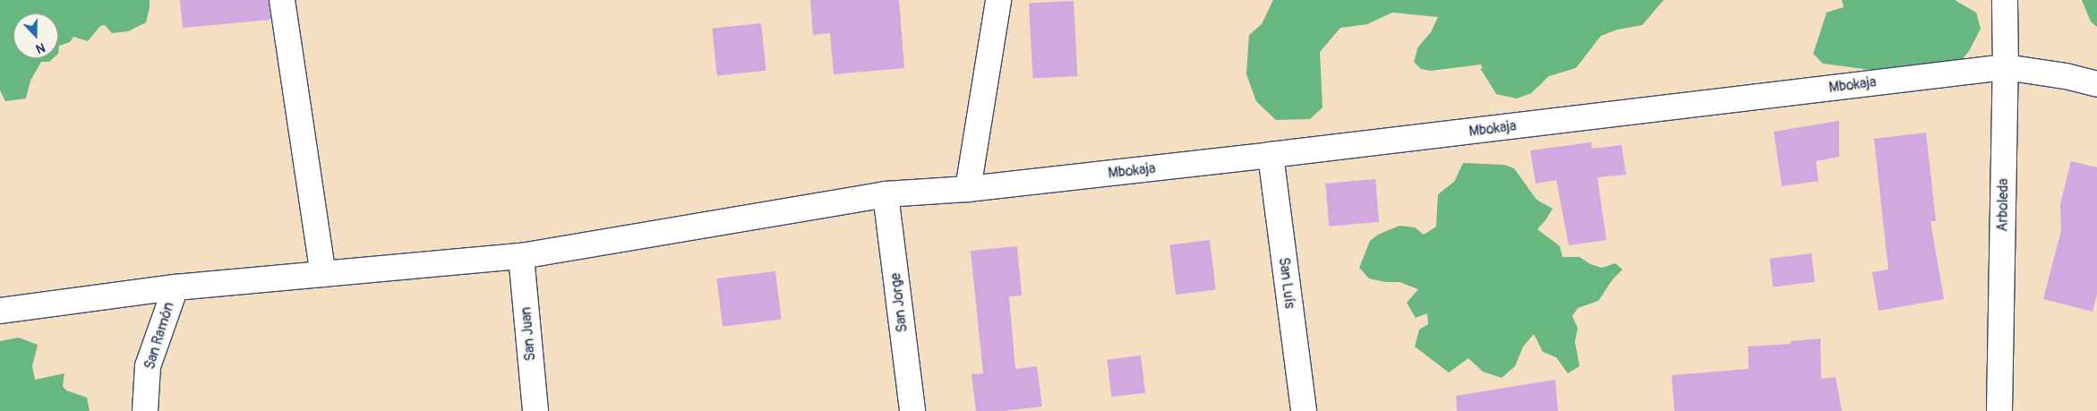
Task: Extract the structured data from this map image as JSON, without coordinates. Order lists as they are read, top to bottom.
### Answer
{
  "streets": {
    "street": [
      "Mbokaja",
      "Arboleda",
      "San Luís",
      "San Jorge",
      "San Juan",
      "San Ramón"
    ]
  },
  "crossings": [
    ["Mbokaja", "Arboleda"],
    ["Mbokaja", "San Luís"],
    ["Mbokaja", "San Jorge"],
    ["Mbokaja", "San Juan"],
    ["Mbokaja", "San Ramón"]
  ],
  "north": "bottom"
}
